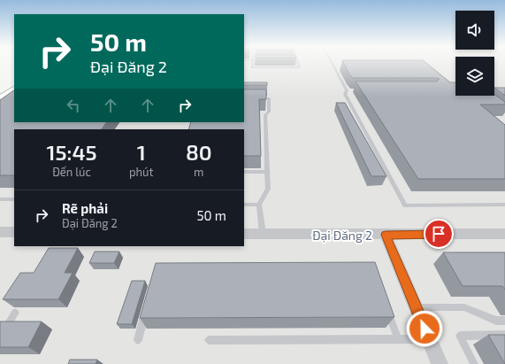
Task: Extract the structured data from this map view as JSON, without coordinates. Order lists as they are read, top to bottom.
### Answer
{
  "streets": {
    "street": ["Đại Đăng 2"]
  },
  "page": {
    "turn": ["50 m", "Đại Đăng 2"],
    "eta": [
      "15:45",
      "Đến lúc",
      "1",
      "phút",
      "80",
      "m"
    ],
    "list": [
      {
        "name": "Rẽ phải",
        "note": "Đại Đăng 2",
        "value": "50 m"
      }
    ]
  }
}
